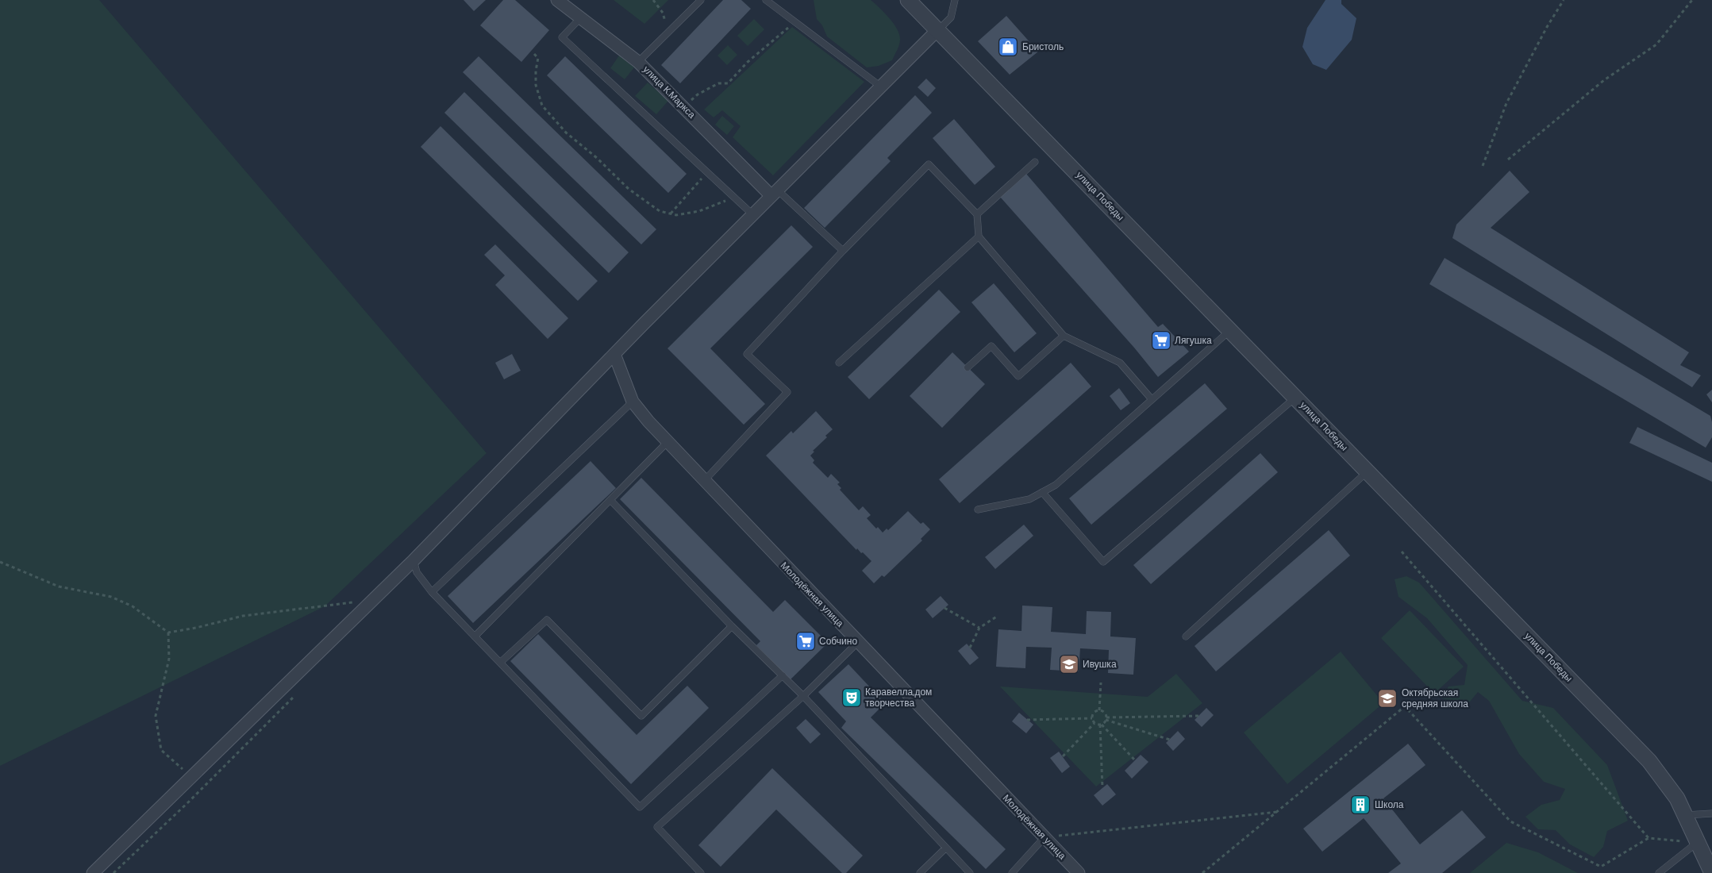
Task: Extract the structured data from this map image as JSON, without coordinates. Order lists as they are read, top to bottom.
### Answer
{
  "streets": {
    "street": ["улица К.Маркса", "улица Победы", "Молодёжная улица"]
  },
  "places": {
    "shop": ["Бристоль"],
    "supermarket": ["Лягушка", "Собчино"],
    "school or university": ["Ивушка", "Октябрьская средняя школа"],
    "theatre": ["Каравелла,дом творчества"],
    "building": ["Школа"]
  }
}
